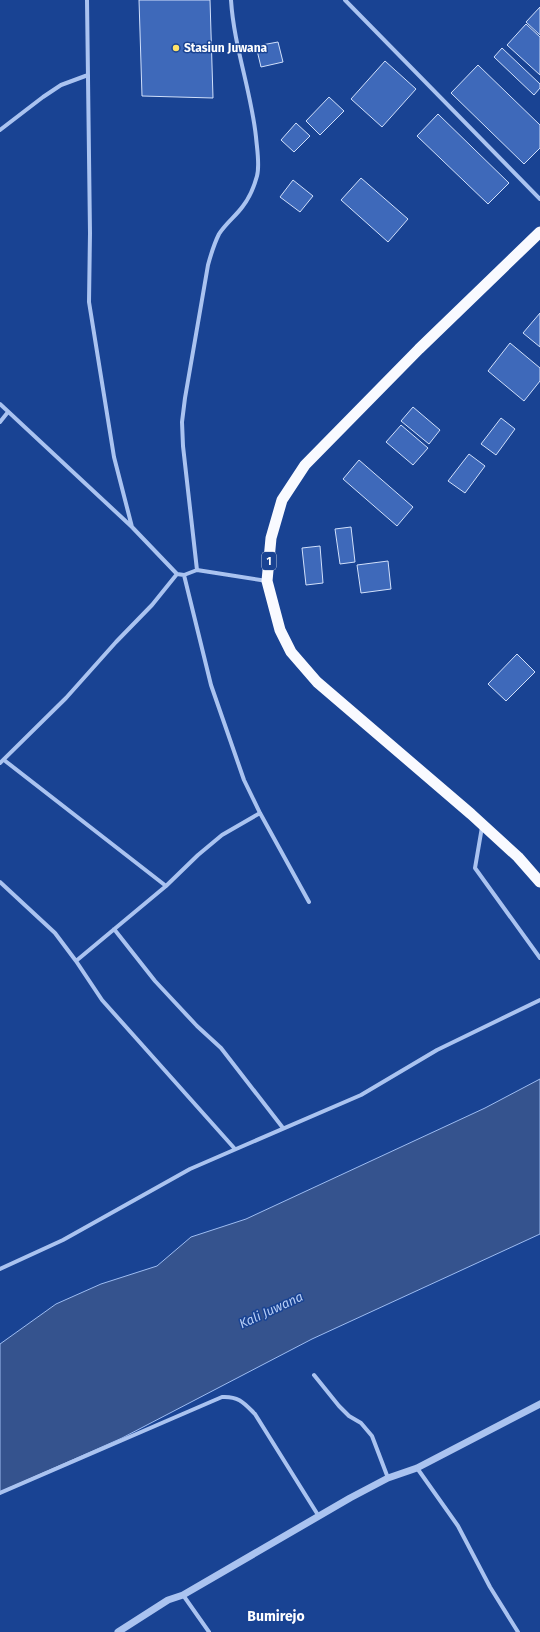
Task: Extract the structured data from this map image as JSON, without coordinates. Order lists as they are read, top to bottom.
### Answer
{
  "streets": {
    "highway": ["1"]
  },
  "districts": ["Bumirejo"],
  "water": ["Kali Juwana"],
  "places": ["Stasiun Juwana"]
}
